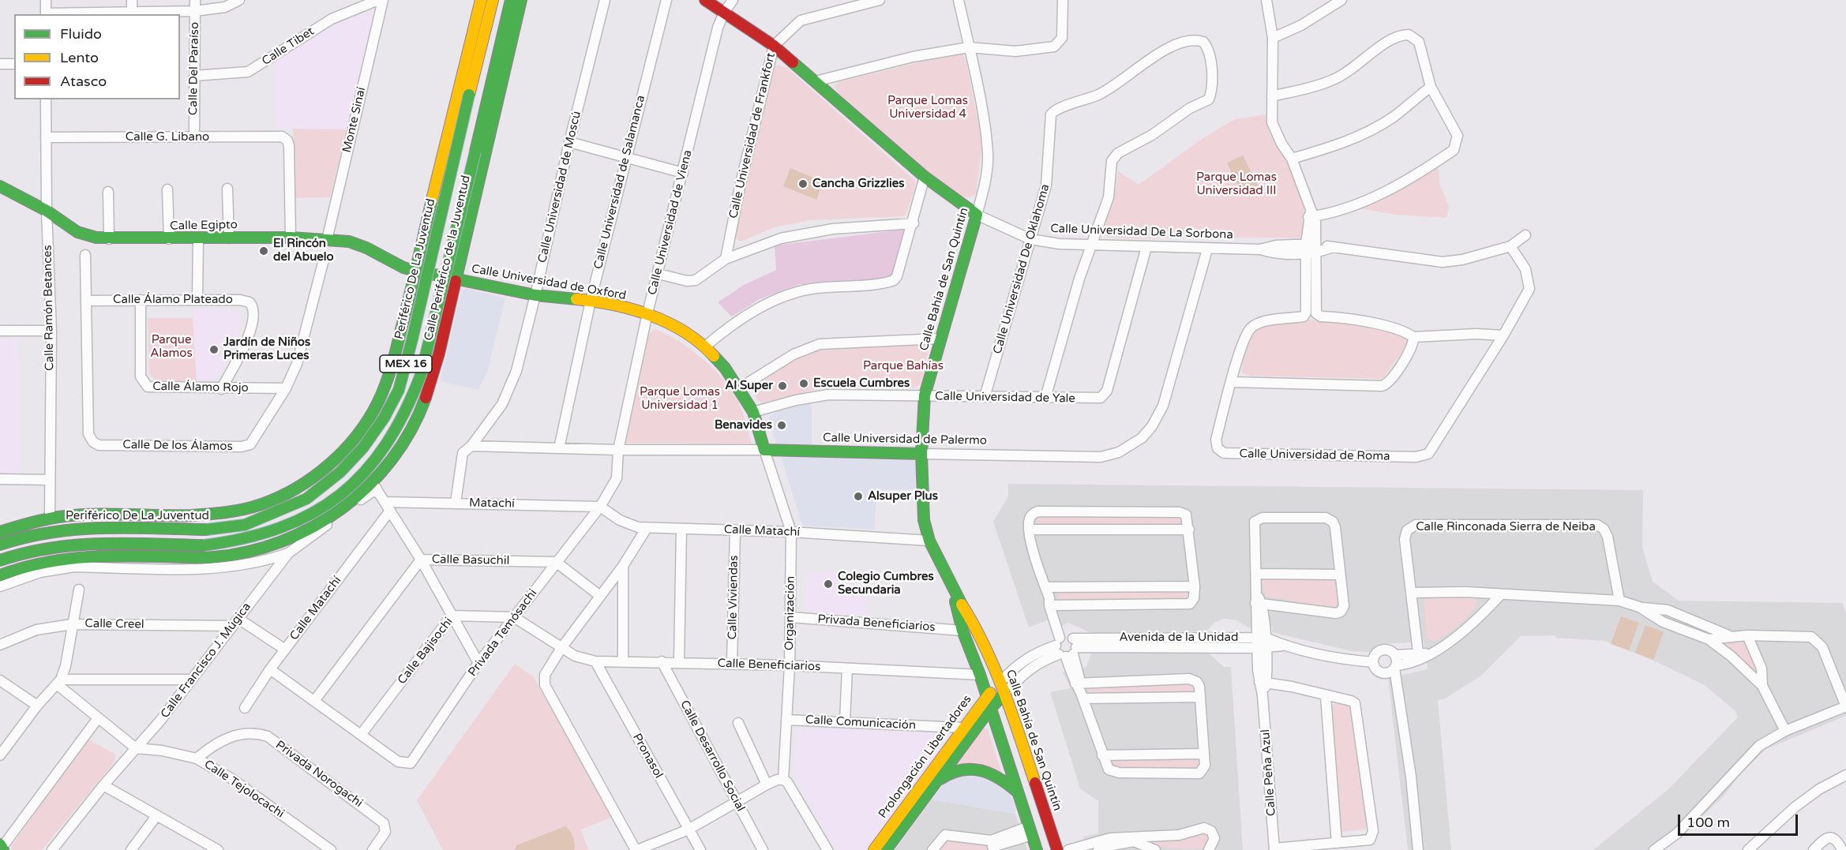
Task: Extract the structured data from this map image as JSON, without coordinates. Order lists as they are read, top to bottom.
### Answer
{
  "streets": {
    "main road": [
      "Calle Egipto",
      "Calle Universidad De La Sorbona",
      "Calle Periférico de la Juventud",
      "Periférico De La Juventud",
      "Calle Bahía de San Quintín",
      "Calle Universidad de Oxford",
      "MEX 16",
      "Calle Universidad de Palermo",
      "Prolongación Libertadores"
    ],
    "street": [
      "Calle Tibet",
      "Calle Del Paraíso",
      "Monte Sinaí",
      "Calle Universidad de Frankfort",
      "Calle G. Libano",
      "Calle Universidad de Salamanca",
      "Calle Universidad de Moscú",
      "Calle Universidad de Viena",
      "Calle Universidad De Oklahoma",
      "Calle Álamo Plateado",
      "Calle Ramón Betances",
      "Calle Álamo Rojo",
      "Calle Universidad de Yale",
      "Calle De los Álamos",
      "Calle Universidad de Roma",
      "Matachí",
      "Calle Rinconada Sierra de Neiba",
      "Calle Matachí",
      "Calle Basuchil",
      "Calle Viviendas",
      "Organización",
      "Privada Beneficiarios",
      "Calle Creel",
      "Privada Temósachi",
      "Avenida de la Unidad",
      "Calle Bajisochi",
      "Calle Francisco J. Múgica",
      "Calle Beneficiarios",
      "Calle Comunicación",
      "Pronasol",
      "Calle Desarrollo Social",
      "Calle Peña Azul",
      "Privada Norogachi",
      "Calle Tejolocachi"
    ]
  },
  "crossings": [
    ["Calle Tibet", "Calle Del Paraíso"],
    ["Calle Del Paraíso", "Calle G. Libano"],
    ["Monte Sinaí", "Calle Egipto"],
    ["Calle Universidad de Frankfort", "Calle Universidad De La Sorbona"],
    ["Calle G. Libano", "Calle Egipto"],
    ["Calle G. Libano", "Calle Ramón Betances"],
    ["Calle Universidad de Salamanca", "Calle Universidad de Oxford"],
    ["Calle Universidad de Salamanca", "Calle Universidad de Palermo"],
    ["Calle Universidad de Moscú", "Calle Universidad de Oxford"],
    ["Calle Universidad de Moscú", "Calle Universidad de Palermo"],
    ["Calle Universidad de Viena", "Calle Universidad De La Sorbona"],
    ["Calle Universidad de Viena", "Calle Universidad de Oxford"],
    ["Calle Universidad de Viena", "Calle Universidad de Palermo"],
    ["Calle Universidad de Viena", "Matachí"],
    ["Calle Universidad de Viena", "Calle Matachí"],
    ["Calle Universidad de Viena", "Privada Temósachi"],
    ["Calle Egipto", "Calle Universidad de Oxford"],
    ["Calle Egipto", "Calle Ramón Betances"],
    ["Calle Universidad De La Sorbona", "Calle Universidad De Oklahoma"],
    ["Calle Universidad De La Sorbona", "Calle Bahía de San Quintín"],
    ["Calle Universidad De La Sorbona", "Calle Universidad de Yale"],
    ["Calle Universidad De La Sorbona", "Calle Universidad de Palermo"],
    ["Calle Periférico de la Juventud", "Calle Universidad de Oxford"],
    ["Calle Periférico de la Juventud", "Calle Francisco J. Múgica"],
    ["Calle Universidad De Oklahoma", "Calle Universidad de Yale"],
    ["Calle Bahía de San Quintín", "Calle Universidad de Yale"],
    ["Calle Bahía de San Quintín", "Calle Universidad de Palermo"],
    ["Calle Bahía de San Quintín", "Calle Matachí"],
    ["Calle Bahía de San Quintín", "Privada Beneficiarios"],
    ["Calle Bahía de San Quintín", "Avenida de la Unidad"],
    ["Calle Bahía de San Quintín", "Calle Beneficiarios"],
    ["Calle Bahía de San Quintín", "Prolongación Libertadores"],
    ["Calle Universidad de Oxford", "Calle Universidad de Yale"],
    ["Calle Universidad de Oxford", "Calle Universidad de Palermo"],
    ["Calle Universidad de Oxford", "Calle Matachí"],
    ["Calle Universidad de Oxford", "Organización"],
    ["Calle Álamo Plateado", "Calle Álamo Rojo"],
    ["Calle Álamo Plateado", "Calle De los Álamos"],
    ["Calle Álamo Rojo", "Calle De los Álamos"],
    ["Matachí", "Calle Matachí"],
    ["Matachí", "Privada Temósachi"],
    ["Calle Matachí", "Calle Viviendas"],
    ["Calle Matachí", "Organización"],
    ["Calle Matachí", "Privada Temósachi"],
    ["Calle Basuchil", "Privada Temósachi"],
    ["Calle Viviendas", "Calle Beneficiarios"],
    ["Organización", "Privada Beneficiarios"],
    ["Organización", "Calle Beneficiarios"],
    ["Organización", "Calle Comunicación"],
    ["Calle Creel", "Calle Francisco J. Múgica"],
    ["Privada Temósachi", "Calle Bajisochi"],
    ["Avenida de la Unidad", "Prolongación Libertadores"],
    ["Avenida de la Unidad", "Calle Peña Azul"],
    ["Calle Francisco J. Múgica", "Calle Tejolocachi"],
    ["Calle Beneficiarios", "Pronasol"],
    ["Calle Beneficiarios", "Calle Desarrollo Social"],
    ["Calle Comunicación", "Prolongación Libertadores"],
    ["Privada Norogachi", "Calle Tejolocachi"]
  ],
  "parks": [
    "Parque Lomas Universidad 4",
    "Parque Lomas Universidad III",
    "Parque Alamos",
    "Parque Bahías",
    "Parque Lomas Universidad 1"
  ],
  "places": [
    "Cancha Grizzlies",
    "El Rincón del Abuelo",
    "Jardín de Niños Primeras Luces",
    "Escuela Cumbres",
    "Al Super",
    "Benavides",
    "Alsuper Plus",
    "Colegio Cumbres Secundaria"
  ],
  "legend": ["Fluido", "Lento", "Atasco"],
  "scale_bar": "100 m"
}
